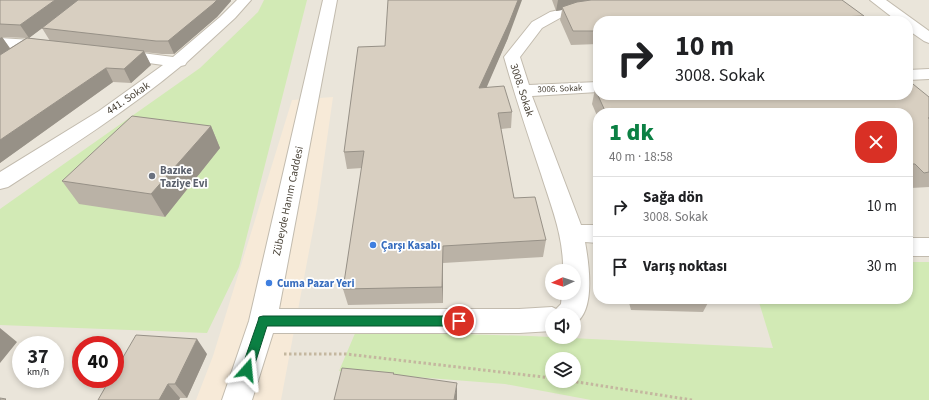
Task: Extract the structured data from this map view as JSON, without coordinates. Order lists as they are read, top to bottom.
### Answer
{
  "streets": {
    "street": [
      "3006. Sokak",
      "3008. Sokak",
      "441. Sokak",
      "Zübeyde Hanım Caddesi"
    ]
  },
  "crossings": [
    ["3006. Sokak", "3008. Sokak"]
  ],
  "places": ["Bazıke Taziye Evi", "Çarşı Kasabı", "Cuma Pazar Yeri"],
  "north": "left",
  "page": {
    "turn": ["10 m", "3008. Sokak"],
    "heading": ["1 dk", "40 m · 18:58"],
    "list": [
      {
        "name": "Sağa dön",
        "note": "3008. Sokak",
        "value": "10 m"
      },
      {
        "name": "Varış noktası",
        "value": "30 m"
      }
    ],
    "speed": "37 km/h",
    "limit": "40"
  }
}
